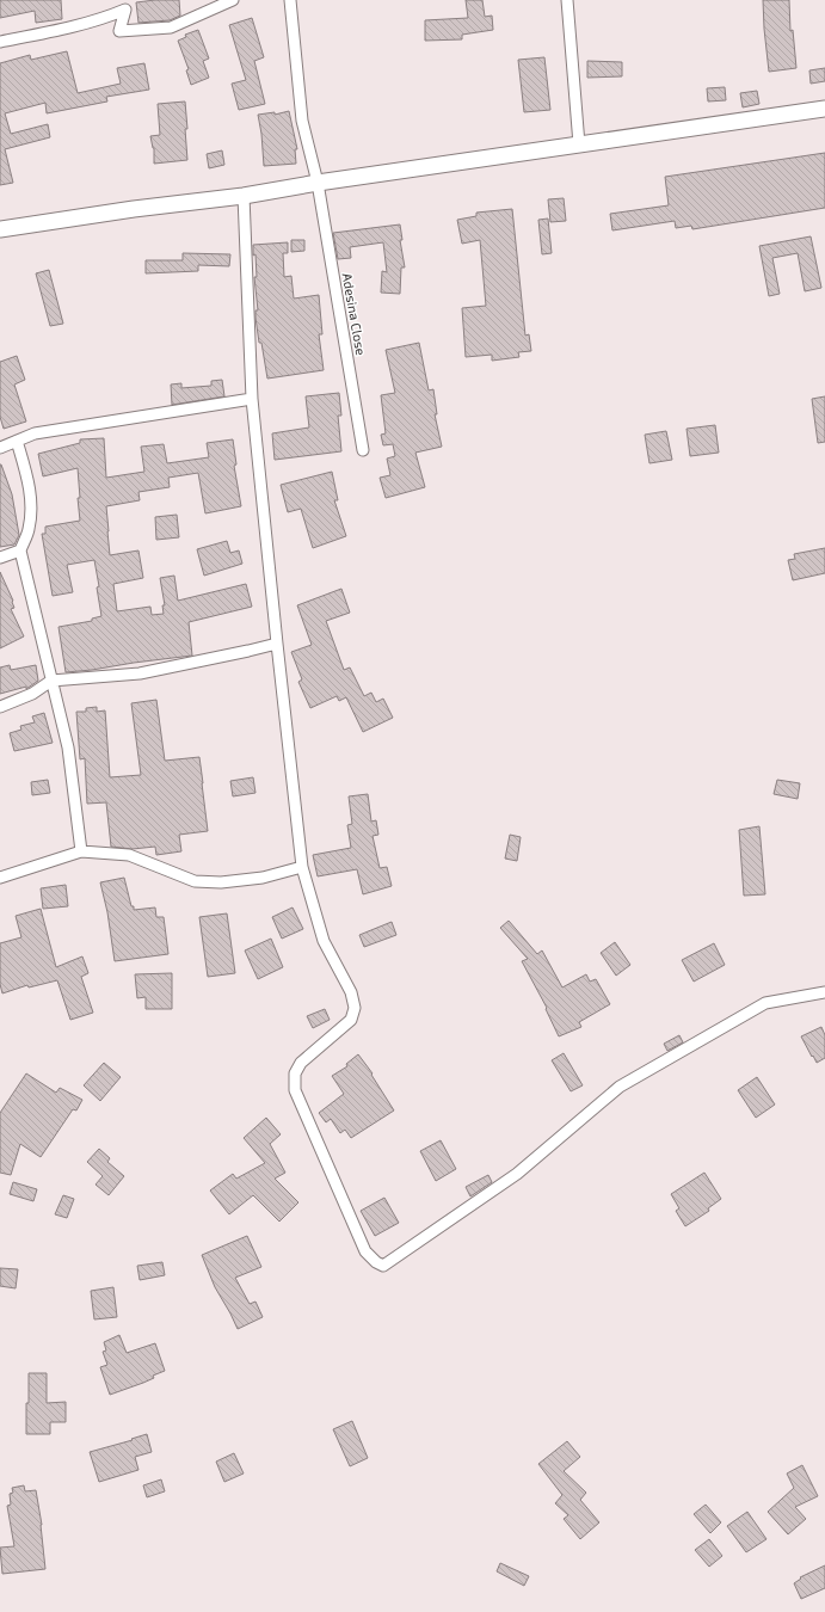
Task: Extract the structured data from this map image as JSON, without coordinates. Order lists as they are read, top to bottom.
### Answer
{
  "streets": {
    "street": ["Adesina Close"]
  }
}
